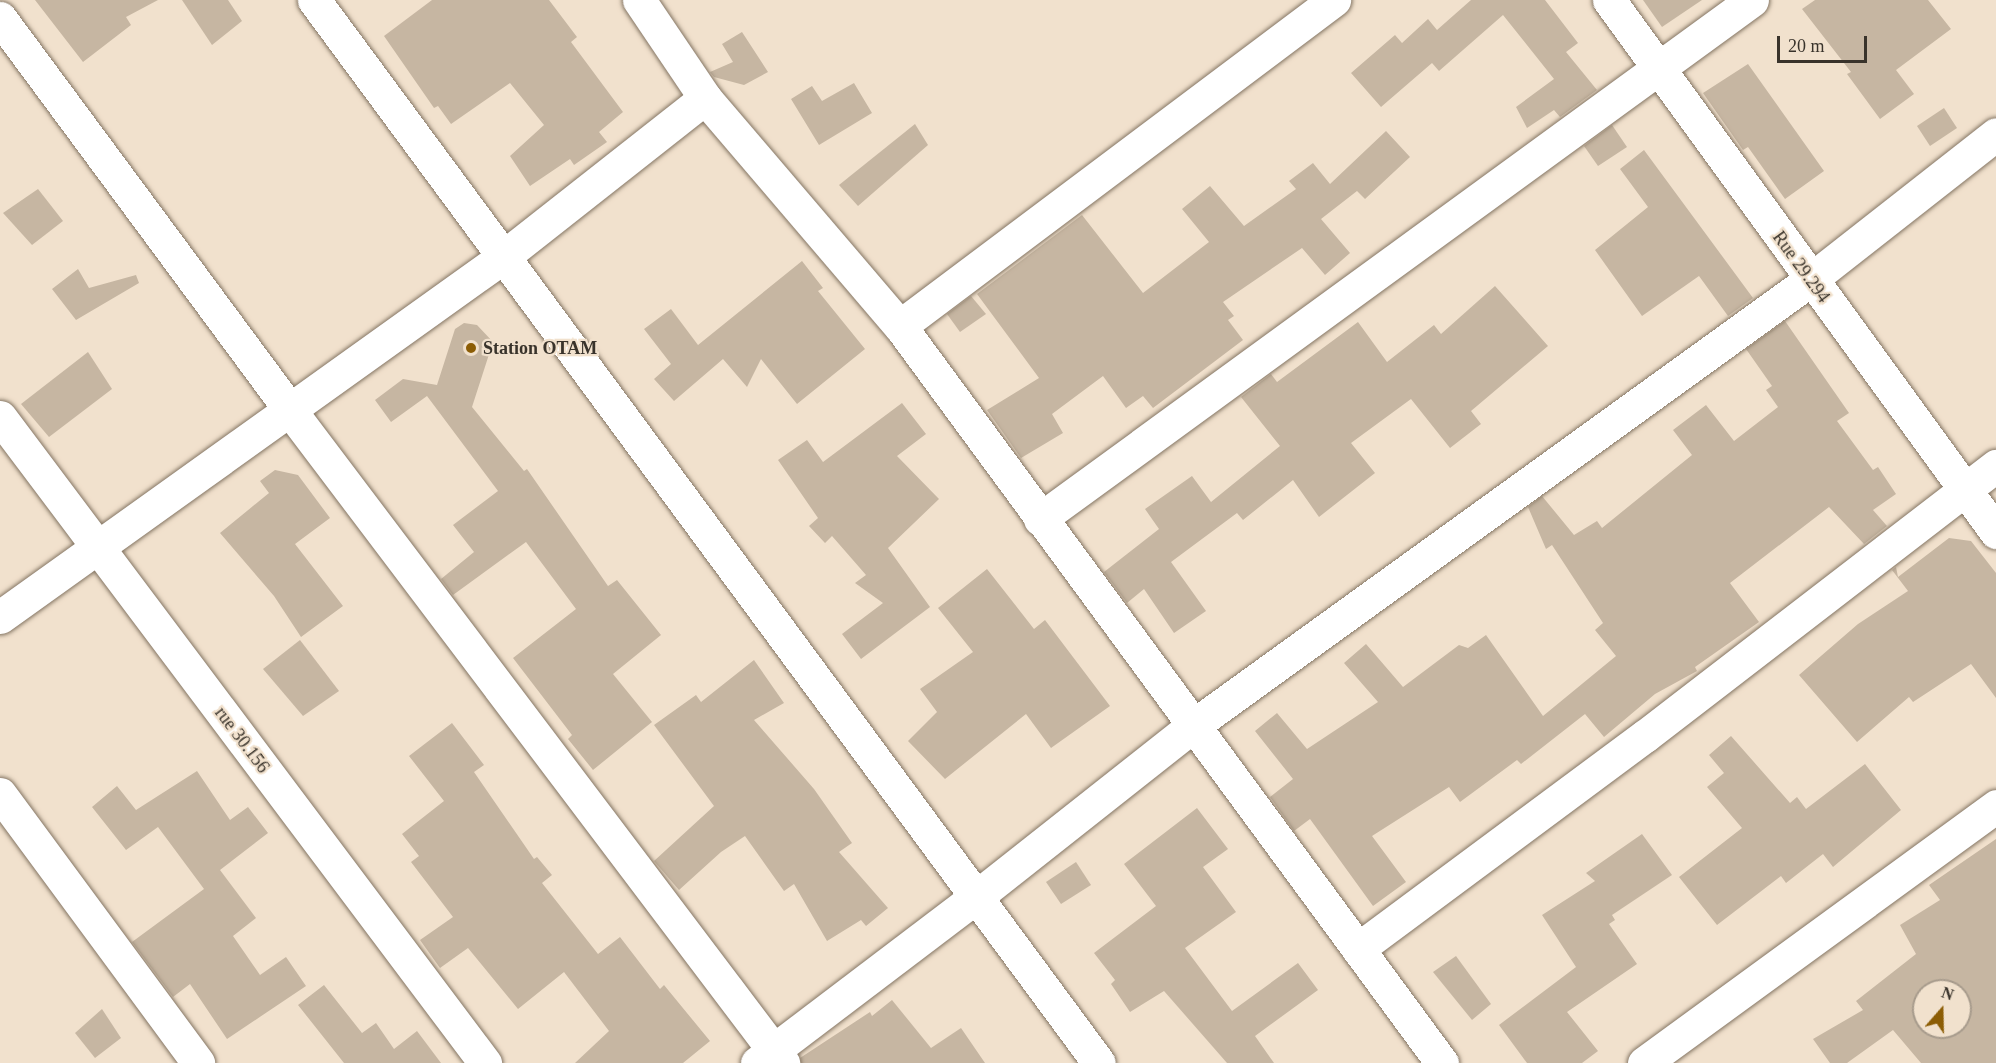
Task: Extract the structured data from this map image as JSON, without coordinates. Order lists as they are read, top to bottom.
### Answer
{
  "streets": {
    "street": ["Rue 29.294", "rue 30.156"]
  },
  "places": ["Station OTAM"],
  "scale_bar": "20 m",
  "north": "top"
}
